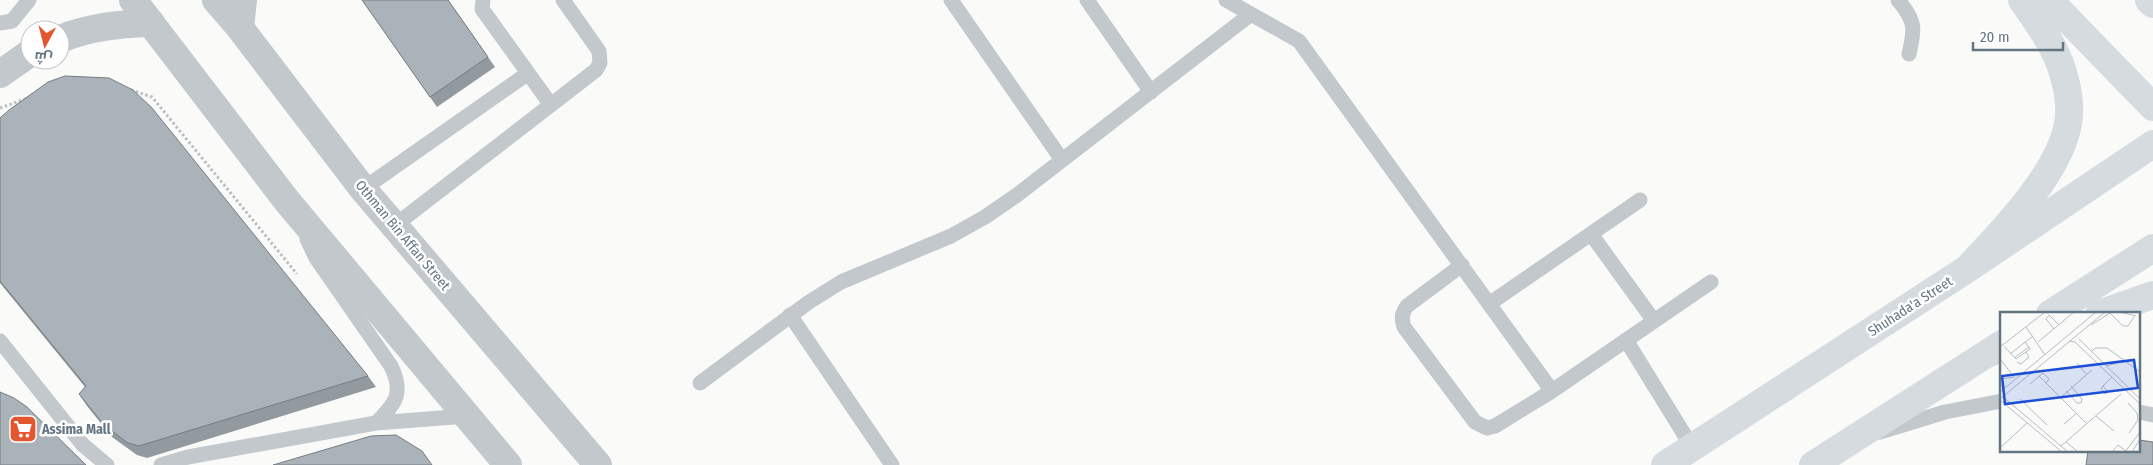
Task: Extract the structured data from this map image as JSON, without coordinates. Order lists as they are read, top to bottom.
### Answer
{
  "streets": {
    "main road": ["Shuhada'a Street"],
    "street": ["Othman Bin Affan Street"]
  },
  "places": {
    "supermarket": ["Assima Mall"]
  },
  "scale_bar": "20 m",
  "north": "bottom"
}
